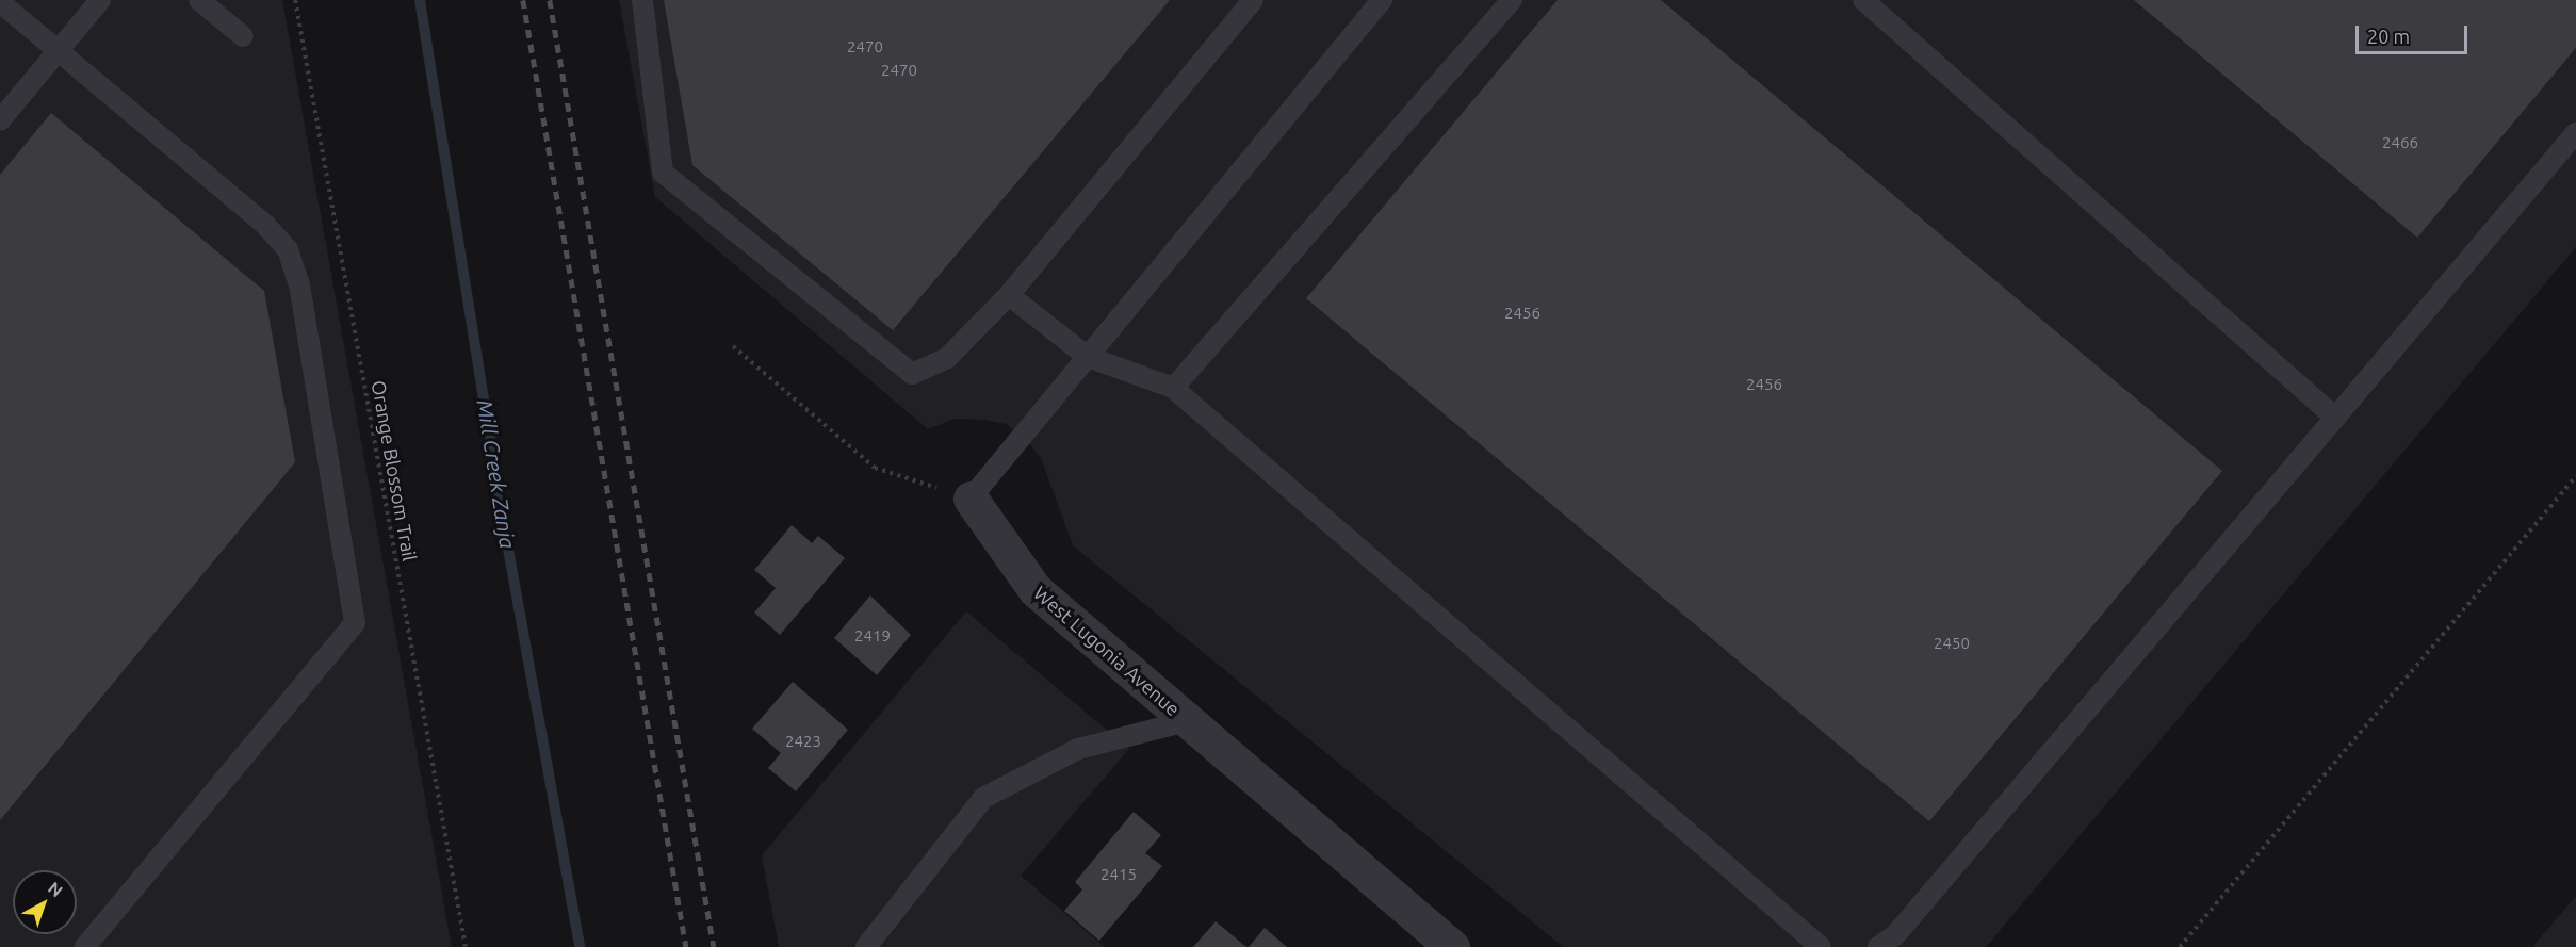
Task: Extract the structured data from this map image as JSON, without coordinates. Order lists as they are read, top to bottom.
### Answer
{
  "streets": {
    "street": ["West Lugonia Avenue"],
    "path": ["Orange Blossom Trail"]
  },
  "water": ["Mill Creek Zanja"],
  "house_numbers": [
    "2470",
    "2470",
    "2466",
    "2456",
    "2456",
    "2419",
    "2450",
    "2423",
    "2415"
  ],
  "scale_bar": "20 m",
  "north": "top right"
}
